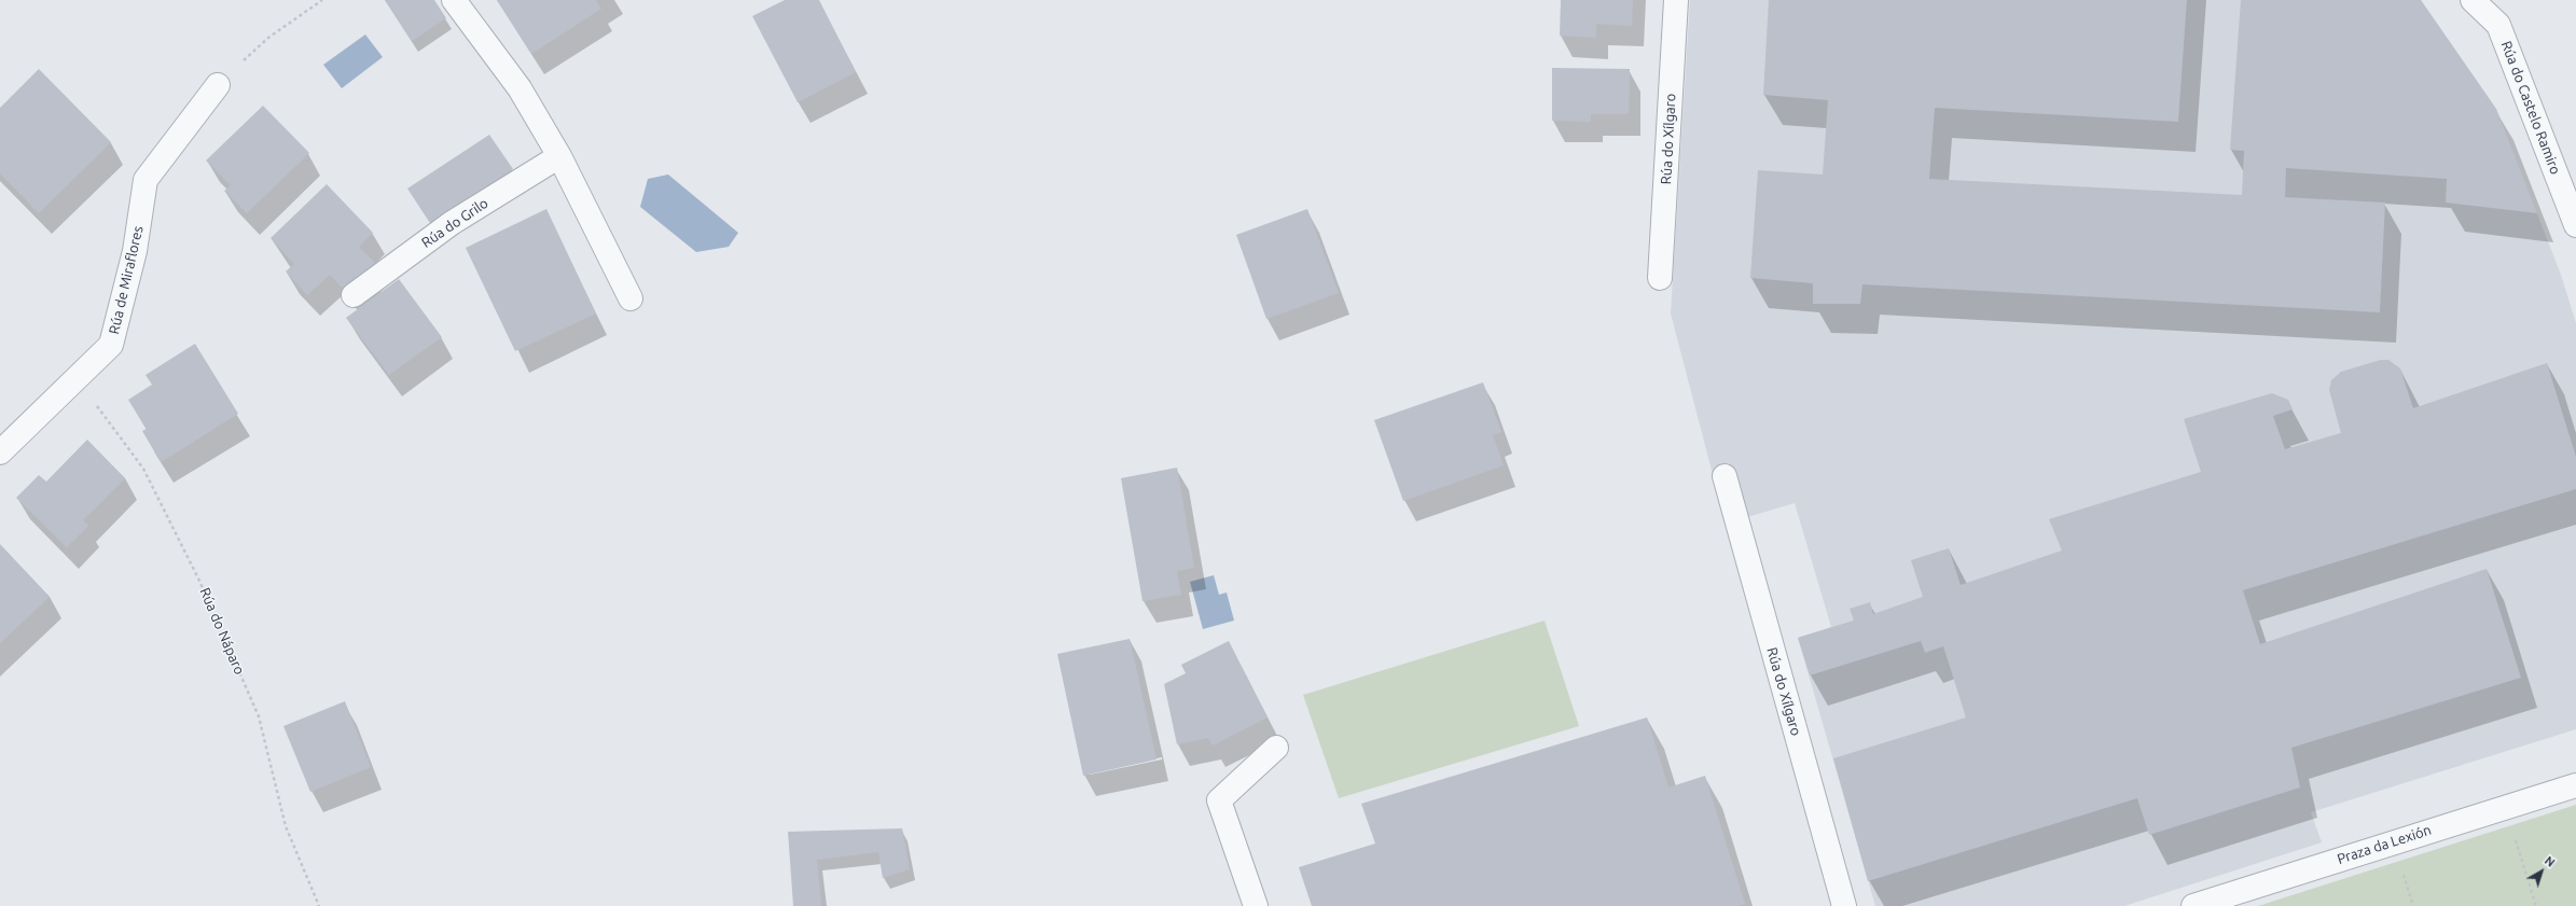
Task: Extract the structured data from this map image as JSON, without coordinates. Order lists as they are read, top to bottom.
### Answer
{
  "streets": {
    "street": [
      "Rúa do Castelo Ramiro",
      "Rúa do Xílgaro",
      "Rúa do Grilo",
      "Rúa de Miraflores",
      "Praza da Lexión"
    ],
    "path": ["Rúa do Náparo"]
  },
  "crossings": [
    ["Rúa de Miraflores", "Rúa do Náparo"]
  ],
  "north": "top right"
}
